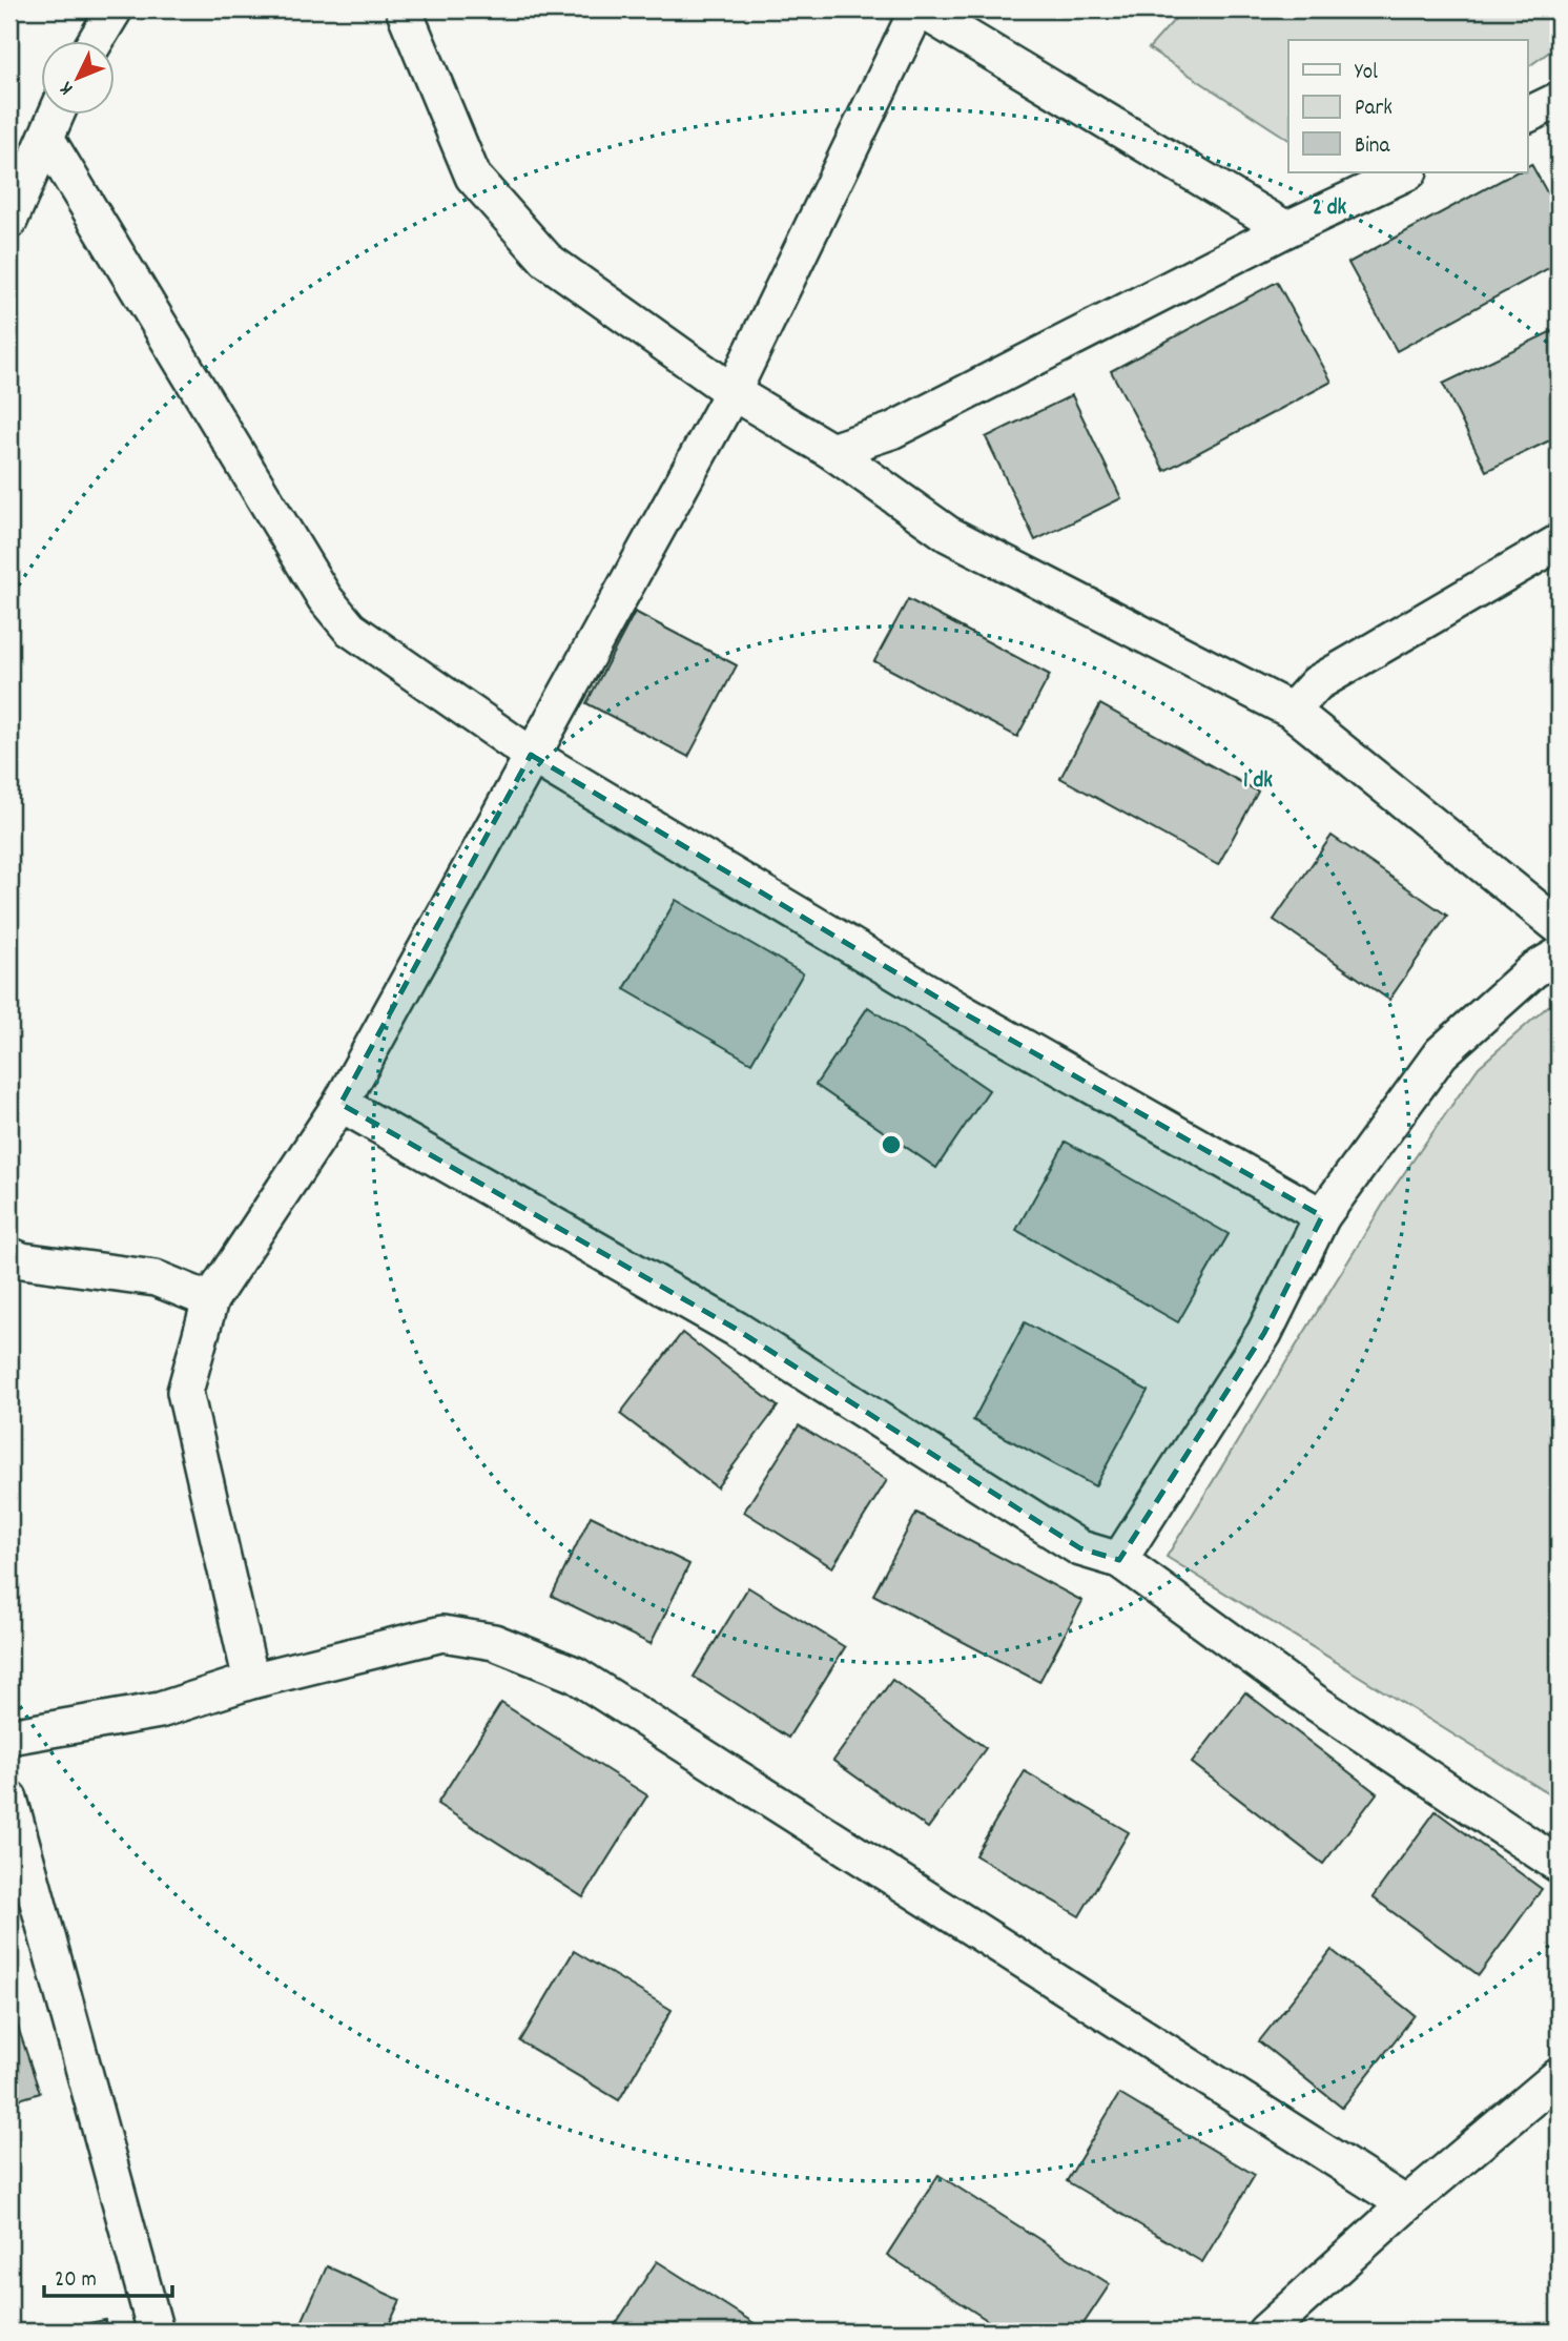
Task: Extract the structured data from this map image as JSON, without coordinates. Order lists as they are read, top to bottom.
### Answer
{
  "legend": ["Yol", "Park", "Bina"],
  "scale_bar": "20 m",
  "north": "bottom left",
  "rings": ["2 dk", "1 dk"]
}
